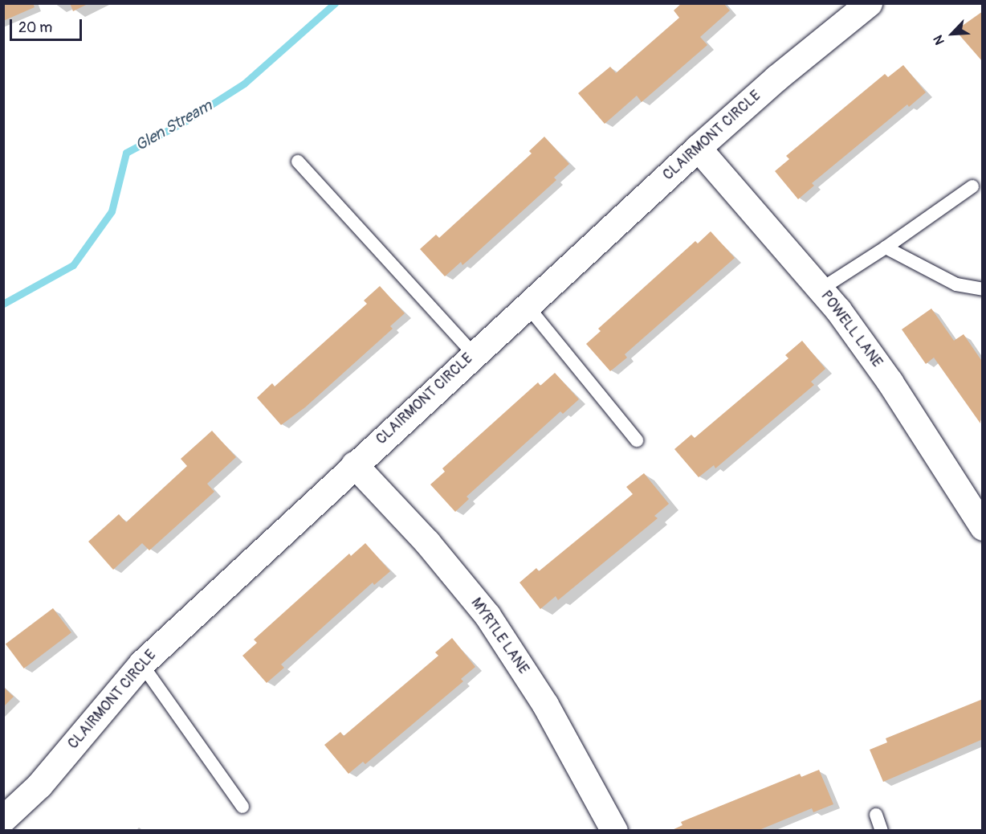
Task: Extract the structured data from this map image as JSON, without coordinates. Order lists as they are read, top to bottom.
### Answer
{
  "streets": {
    "street": ["CLAIRMONT CIRCLE", "POWELL LANE", "MYRTLE LANE"]
  },
  "crossings": [
    ["CLAIRMONT CIRCLE", "POWELL LANE"],
    ["CLAIRMONT CIRCLE", "MYRTLE LANE"]
  ],
  "water": ["Glen Stream"],
  "scale_bar": "20 m",
  "north": "bottom left"
}
